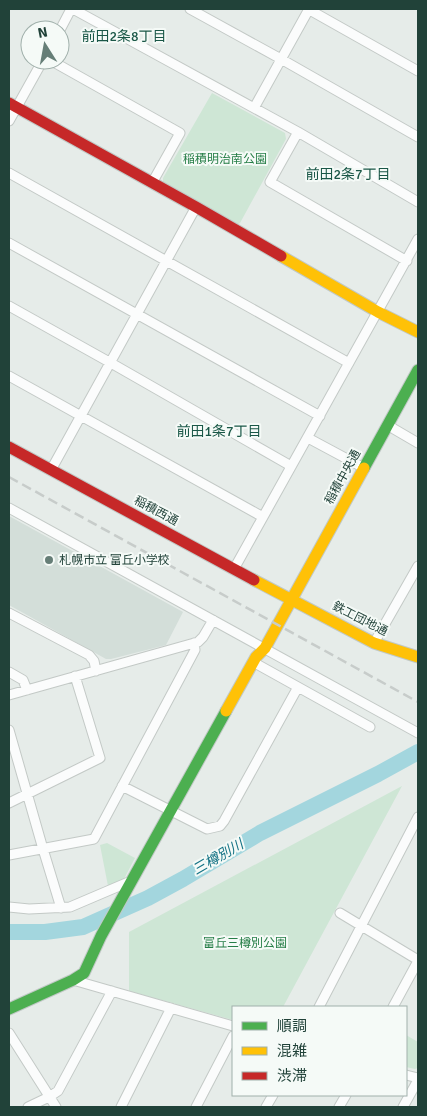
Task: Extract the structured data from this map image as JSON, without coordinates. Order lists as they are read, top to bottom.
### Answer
{
  "streets": {
    "street": ["稲積中央通", "稲積西通", "鉄工団地通"]
  },
  "crossings": [
    ["稲積中央通", "稲積西通"],
    ["稲積中央通", "鉄工団地通"],
    ["稲積西通", "鉄工団地通"]
  ],
  "districts": ["前田2条8丁目", "前田2条7丁目", "前田1条7丁目"],
  "water": ["三樽別川"],
  "parks": ["稲積明治南公園", "富丘三樽別公園"],
  "places": ["札幌市立 富丘小学校"],
  "legend": ["順調", "混雑", "渋滞"],
  "north": "top"
}
